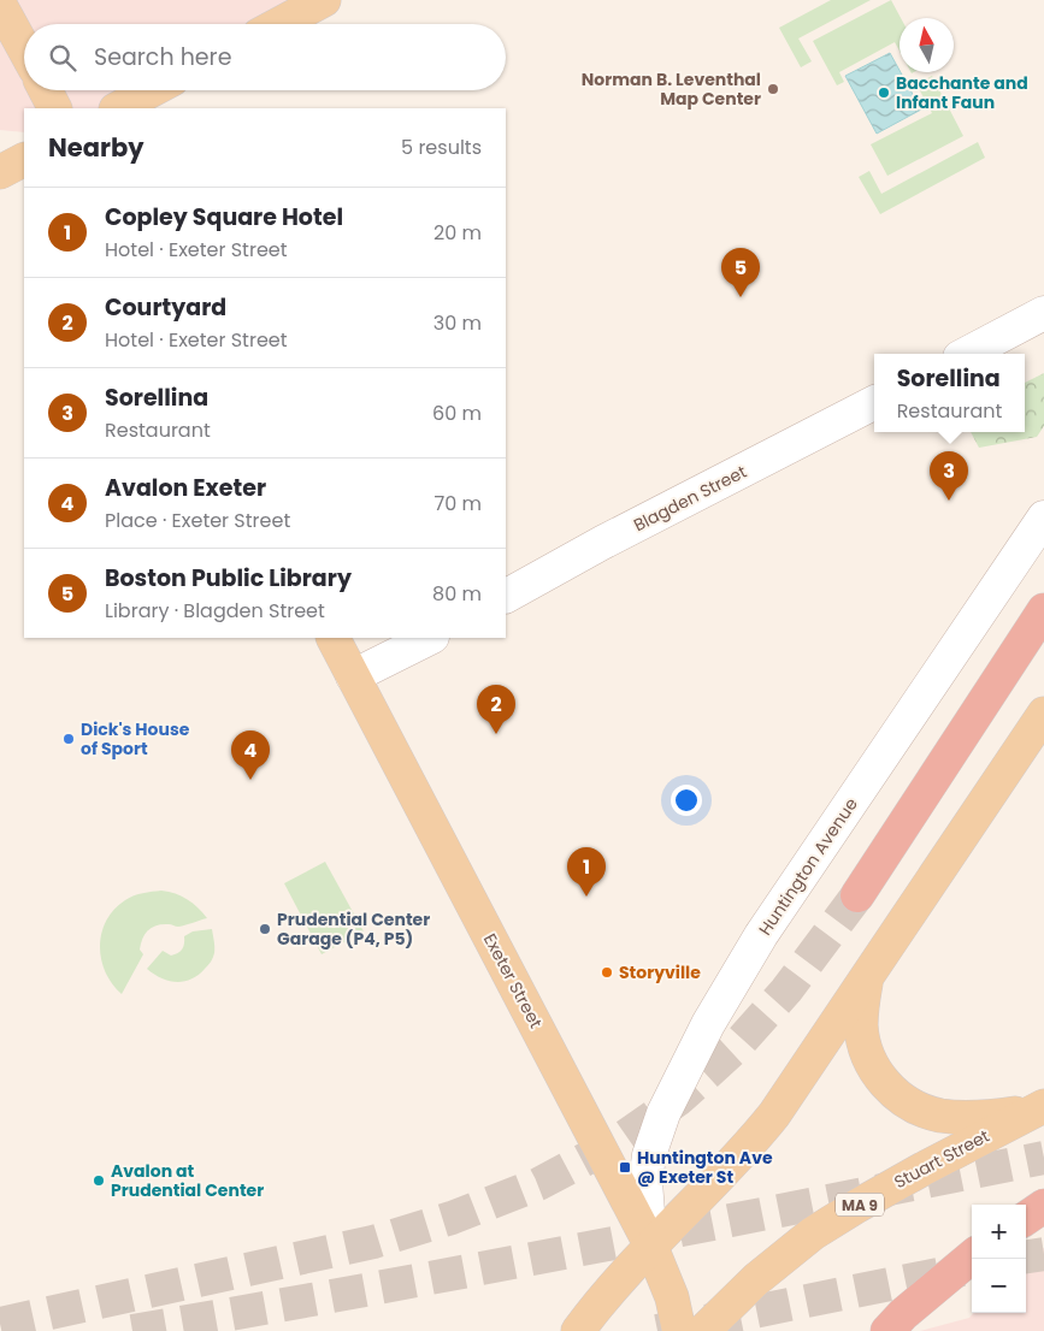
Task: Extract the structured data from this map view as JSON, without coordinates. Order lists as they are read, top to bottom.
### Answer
{
  "streets": {
    "main road": ["Exeter Street", "Stuart Street", "MA 9"],
    "street": ["Blagden Street", "Huntington Avenue"]
  },
  "crossings": [
    ["Huntington Avenue", "Exeter Street"]
  ],
  "places": {
    "other": [
      "Norman B. Leventhal Map Center",
      "Bacchante and Infant Faun",
      "Dick's House of Sport",
      "Prudential Center Garage (P4, P5)",
      "Storyville",
      "Avalon at Prudential Center"
    ],
    "transit": ["Huntington Ave @ Exeter St"]
  },
  "north": "top",
  "page": {
    "search": "Search here",
    "heading": ["Nearby", "5 results"],
    "list": [
      {
        "mark": "1",
        "name": "Copley Square Hotel",
        "note": "Hotel · Exeter Street",
        "value": "20 m"
      },
      {
        "mark": "2",
        "name": "Courtyard",
        "note": "Hotel · Exeter Street",
        "value": "30 m"
      },
      {
        "mark": "3",
        "name": "Sorellina",
        "note": "Restaurant",
        "value": "60 m"
      },
      {
        "mark": "4",
        "name": "Avalon Exeter",
        "note": "Place · Exeter Street",
        "value": "70 m"
      },
      {
        "mark": "5",
        "name": "Boston Public Library",
        "note": "Library · Blagden Street",
        "value": "80 m"
      }
    ],
    "pins": [
      "5",
      "3",
      "2",
      "4",
      "1"
    ],
    "popup": ["Sorellina", "Restaurant"],
    "map_buttons": ["+", "−"]
  }
}
